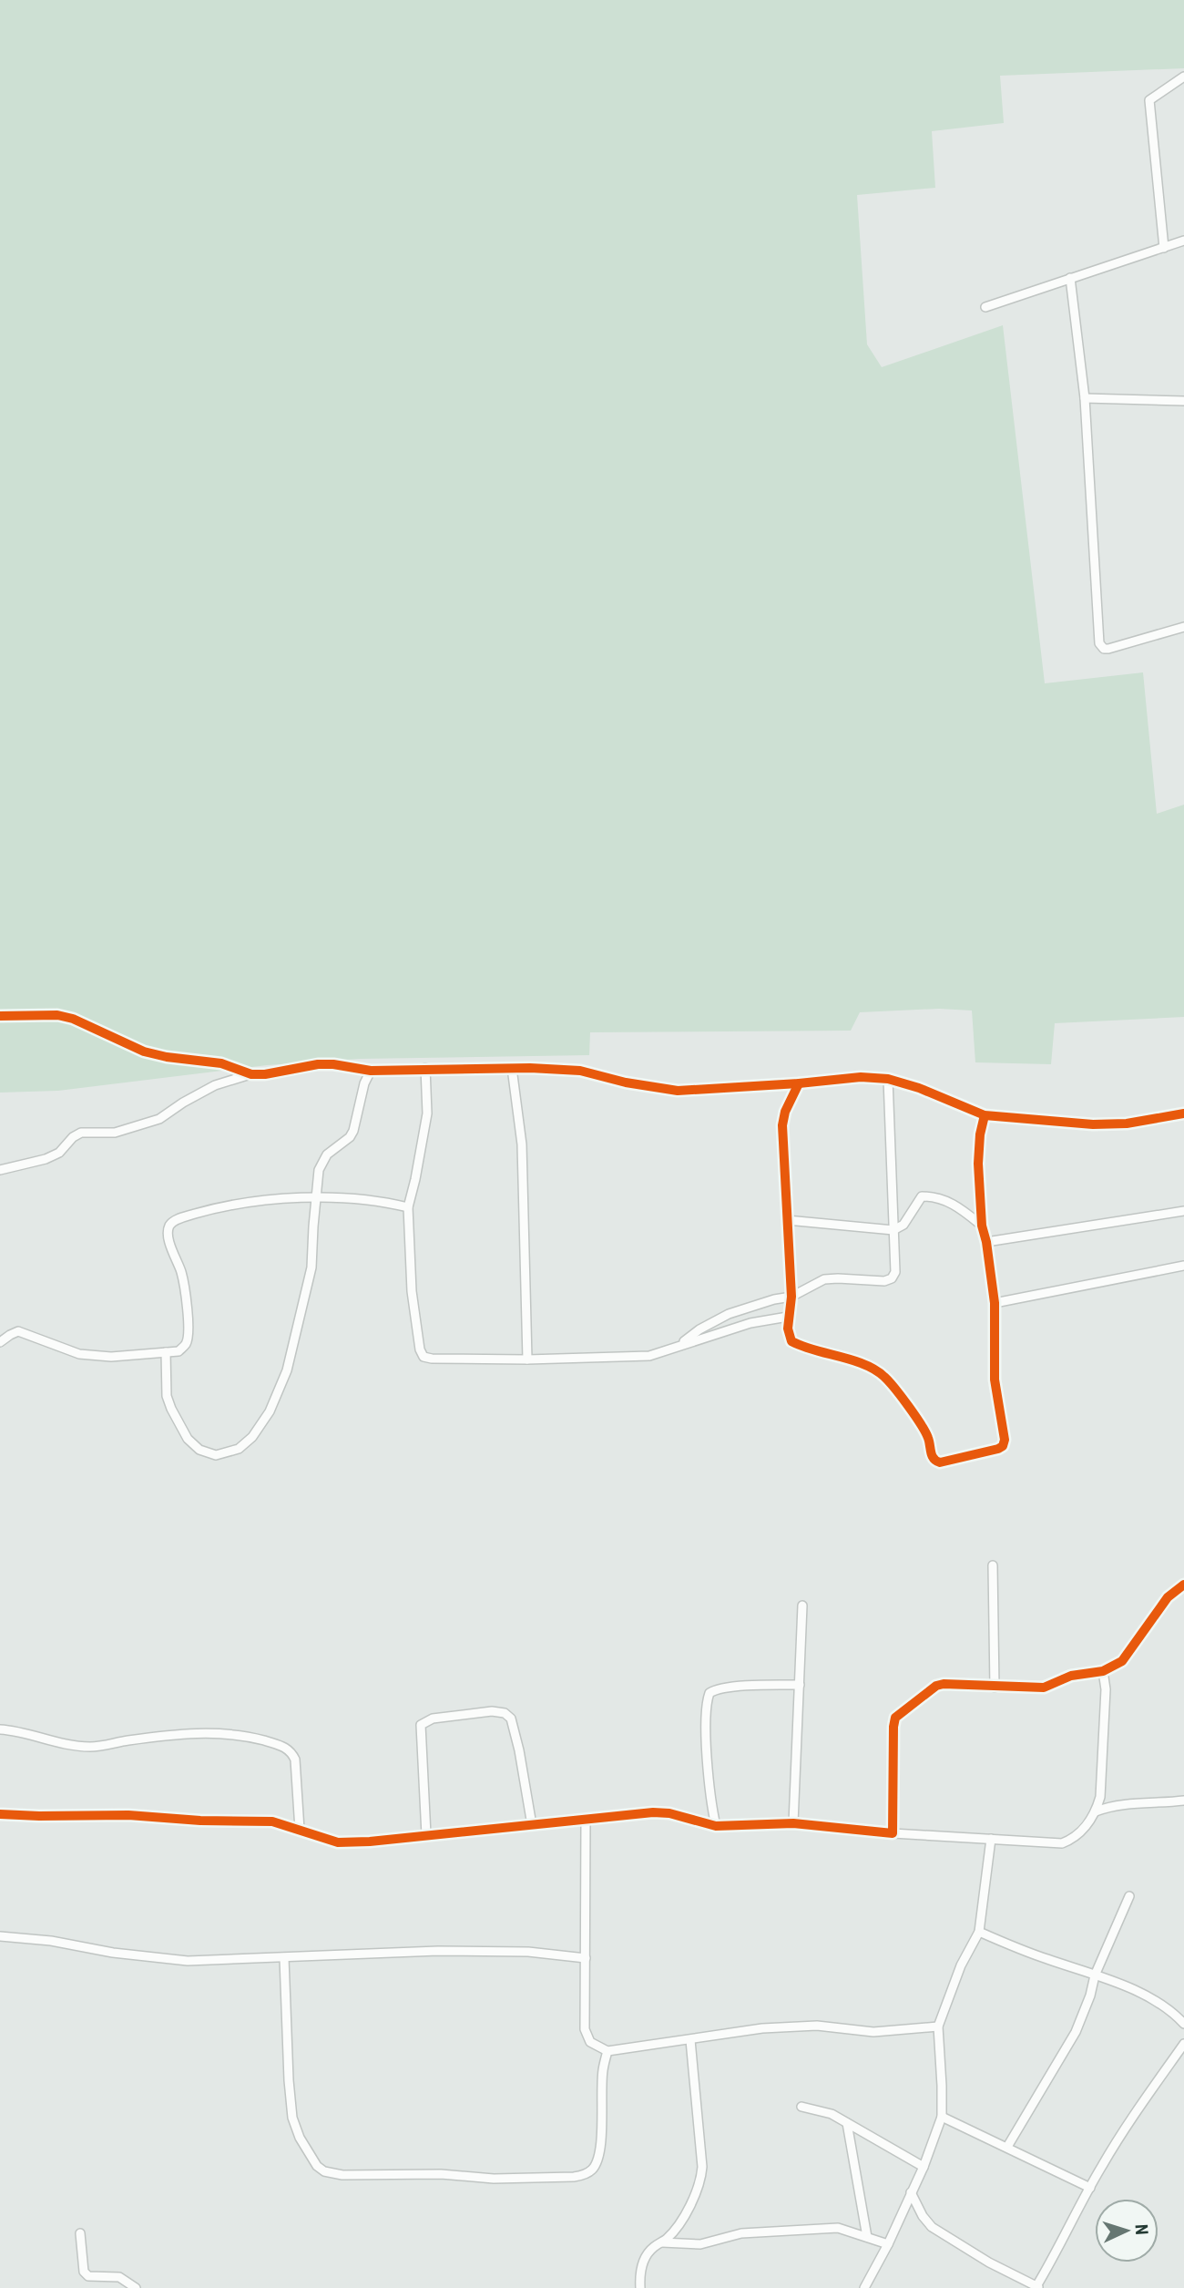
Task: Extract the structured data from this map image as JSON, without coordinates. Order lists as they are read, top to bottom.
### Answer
{
  "north": "right"
}
